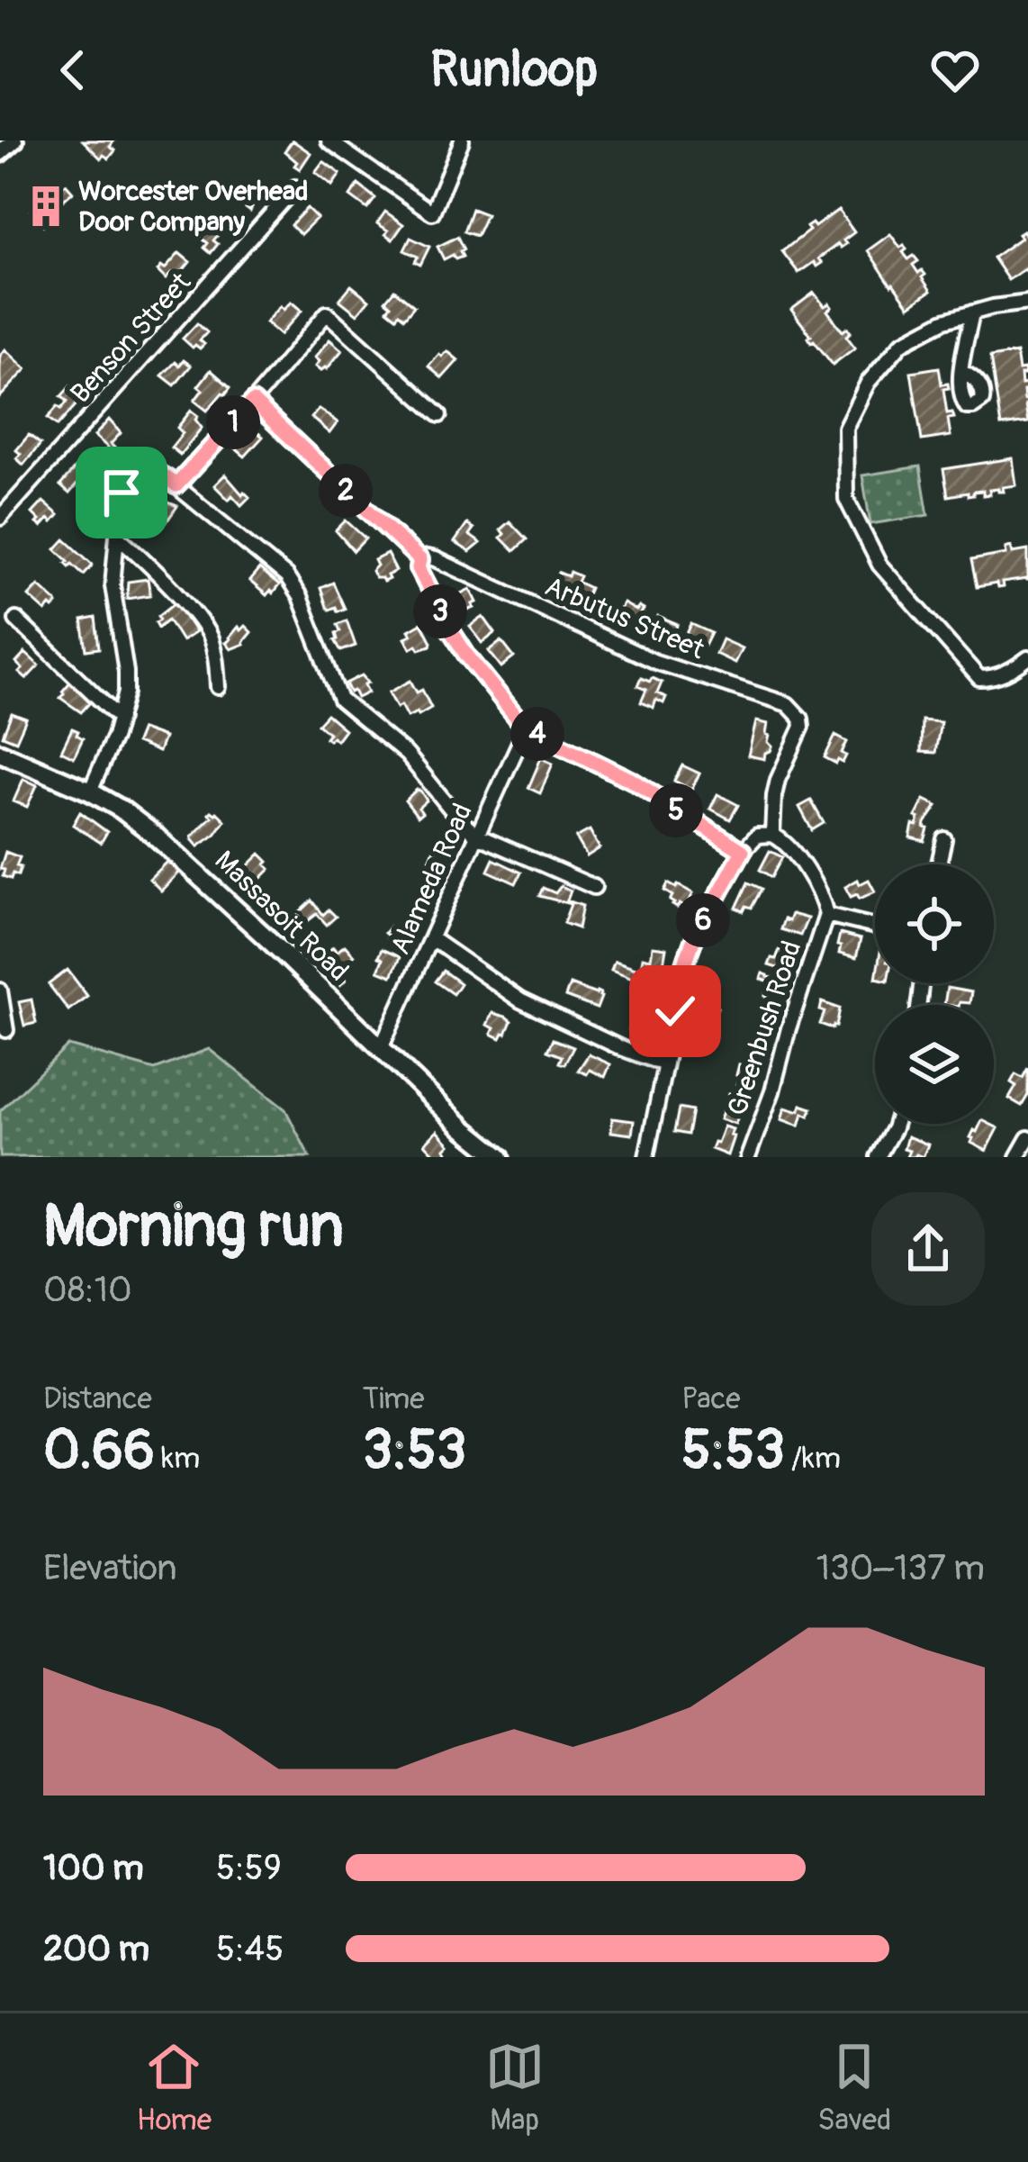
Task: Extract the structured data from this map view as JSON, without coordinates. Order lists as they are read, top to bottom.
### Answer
{
  "streets": {
    "main road": ["Massasoit Road"],
    "street": [
      "Benson Street",
      "Arbutus Street",
      "Alameda Road",
      "Greenbush Road"
    ]
  },
  "crossings": [
    ["Alameda Road", "Massasoit Road"]
  ],
  "places": {
    "building": ["Worcester Overhead Door Company"]
  },
  "page": {
    "header": "Runloop",
    "pins": [
      "1",
      "2",
      "3",
      "4",
      "5",
      "6"
    ],
    "heading": ["Morning run", "08:10"],
    "stats": [
      ["Distance", "0.66 km"],
      ["Time", "3:53"],
      ["Pace", "5:53 /km"]
    ],
    "chart": ["Elevation", "130–137 m"],
    "list": [
      {
        "name": "100 m",
        "note": "5:59"
      },
      {
        "name": "200 m",
        "note": "5:45"
      }
    ],
    "tabs": ["Home", "Map", "Saved"]
  }
}
